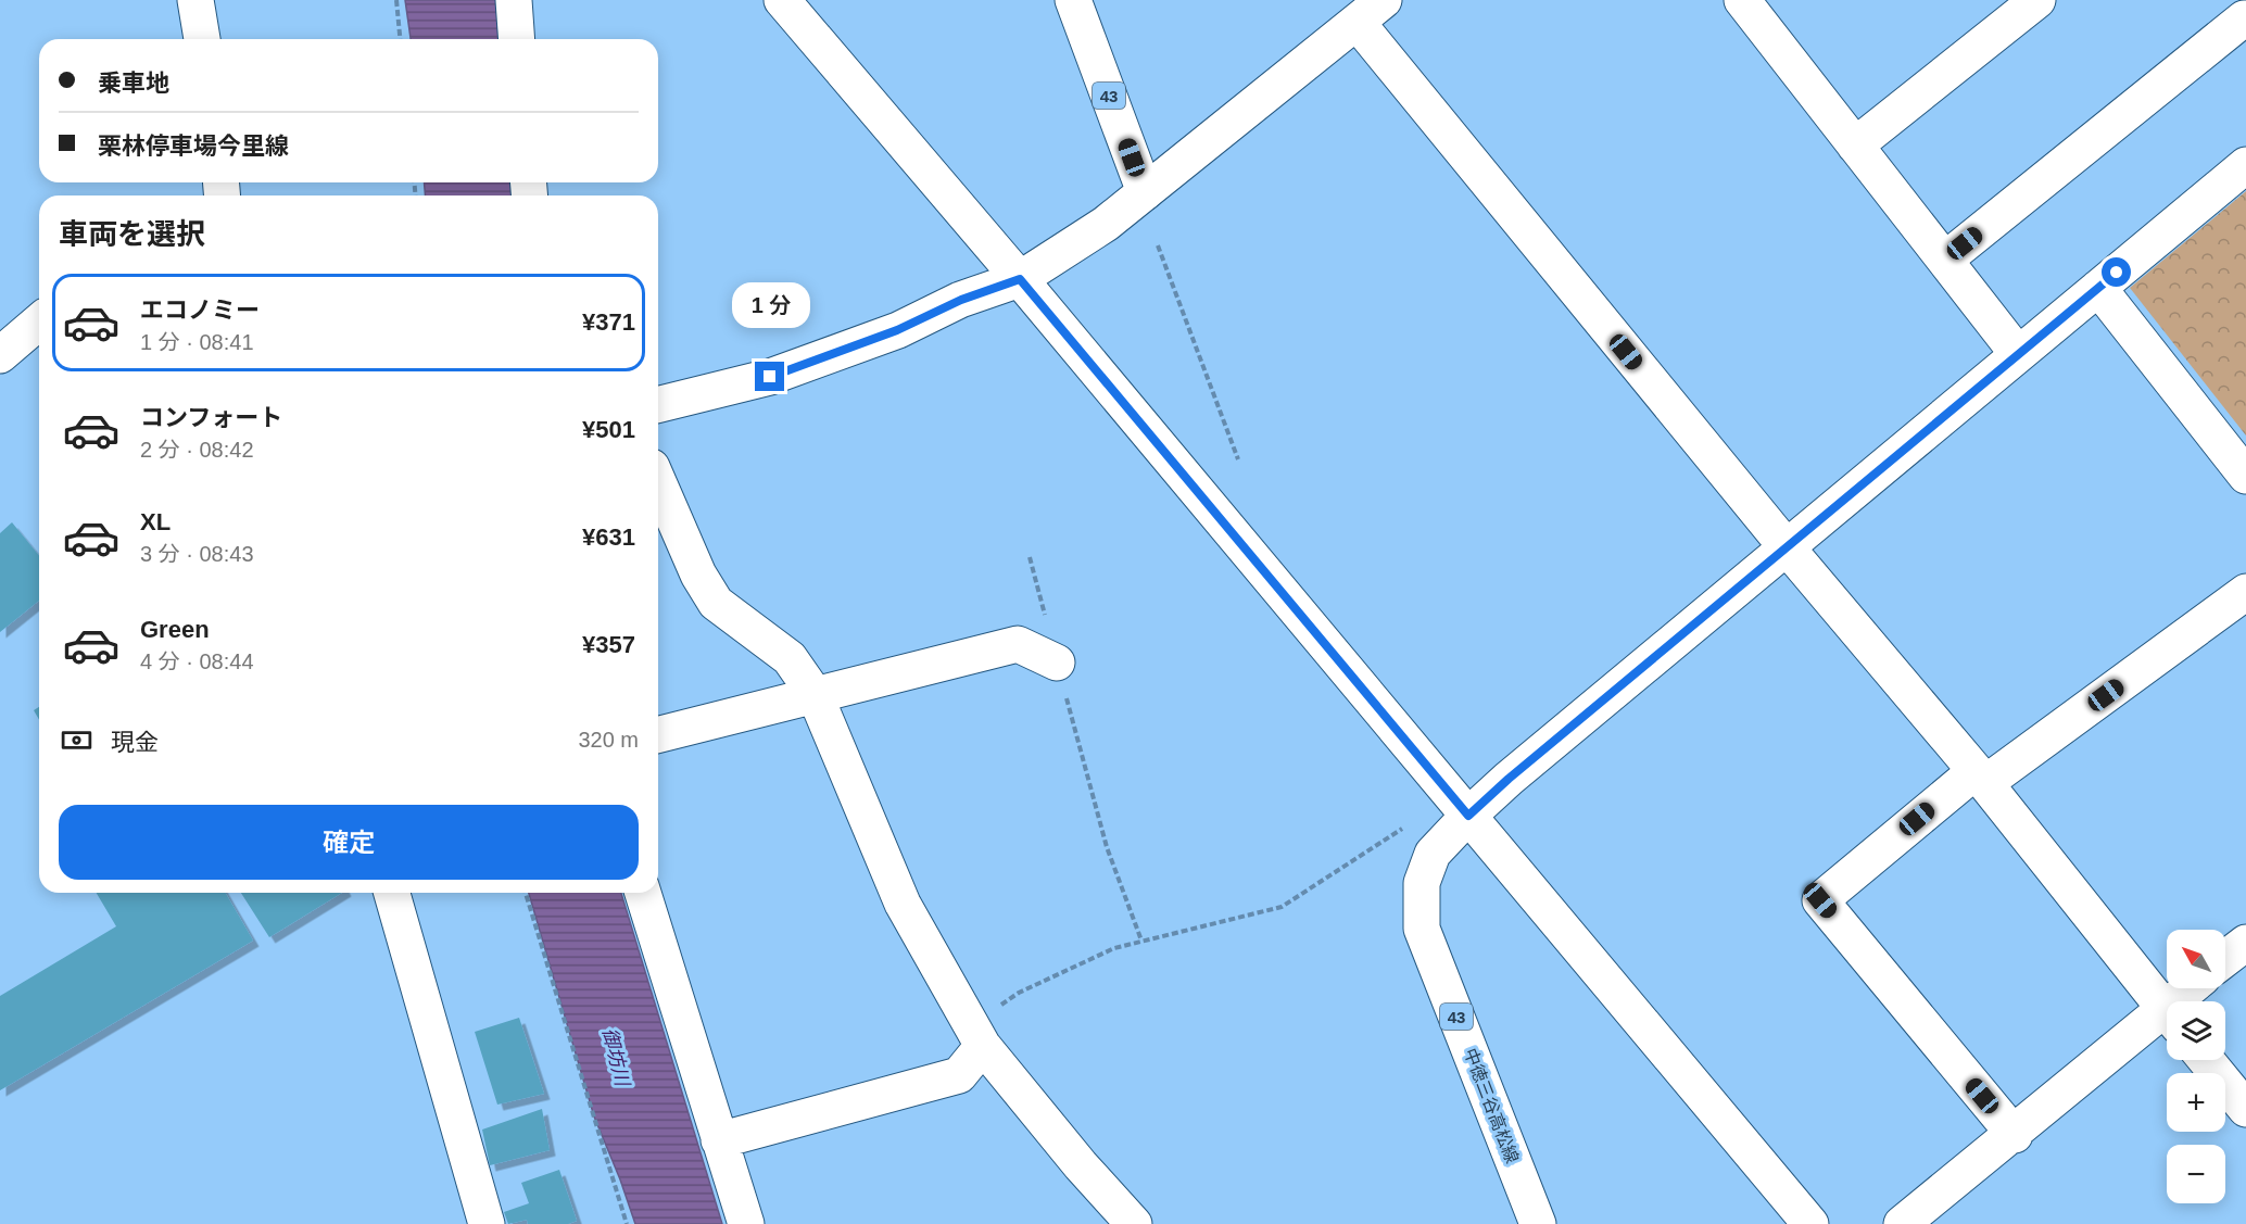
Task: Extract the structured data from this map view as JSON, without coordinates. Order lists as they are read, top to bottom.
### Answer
{
  "streets": {
    "street": ["43", "中徳三谷高松線"]
  },
  "water": ["御坊川"],
  "north": "top left",
  "page": {
    "banner": ["乗車地", "栗林停車場今里線"],
    "heading": "車両を選択",
    "list": [
      {
        "name": "エコノミー",
        "note": "1 分 · 08:41",
        "value": "¥371"
      },
      {
        "name": "コンフォート",
        "note": "2 分 · 08:42",
        "value": "¥501"
      },
      {
        "name": "XL",
        "note": "3 分 · 08:43",
        "value": "¥631"
      },
      {
        "name": "Green",
        "note": "4 分 · 08:44",
        "value": "¥357"
      }
    ],
    "bubble": "1 分",
    "pay": ["現金", "320 m"],
    "buttons": "確定",
    "map_buttons": ["+", "−"]
  }
}
